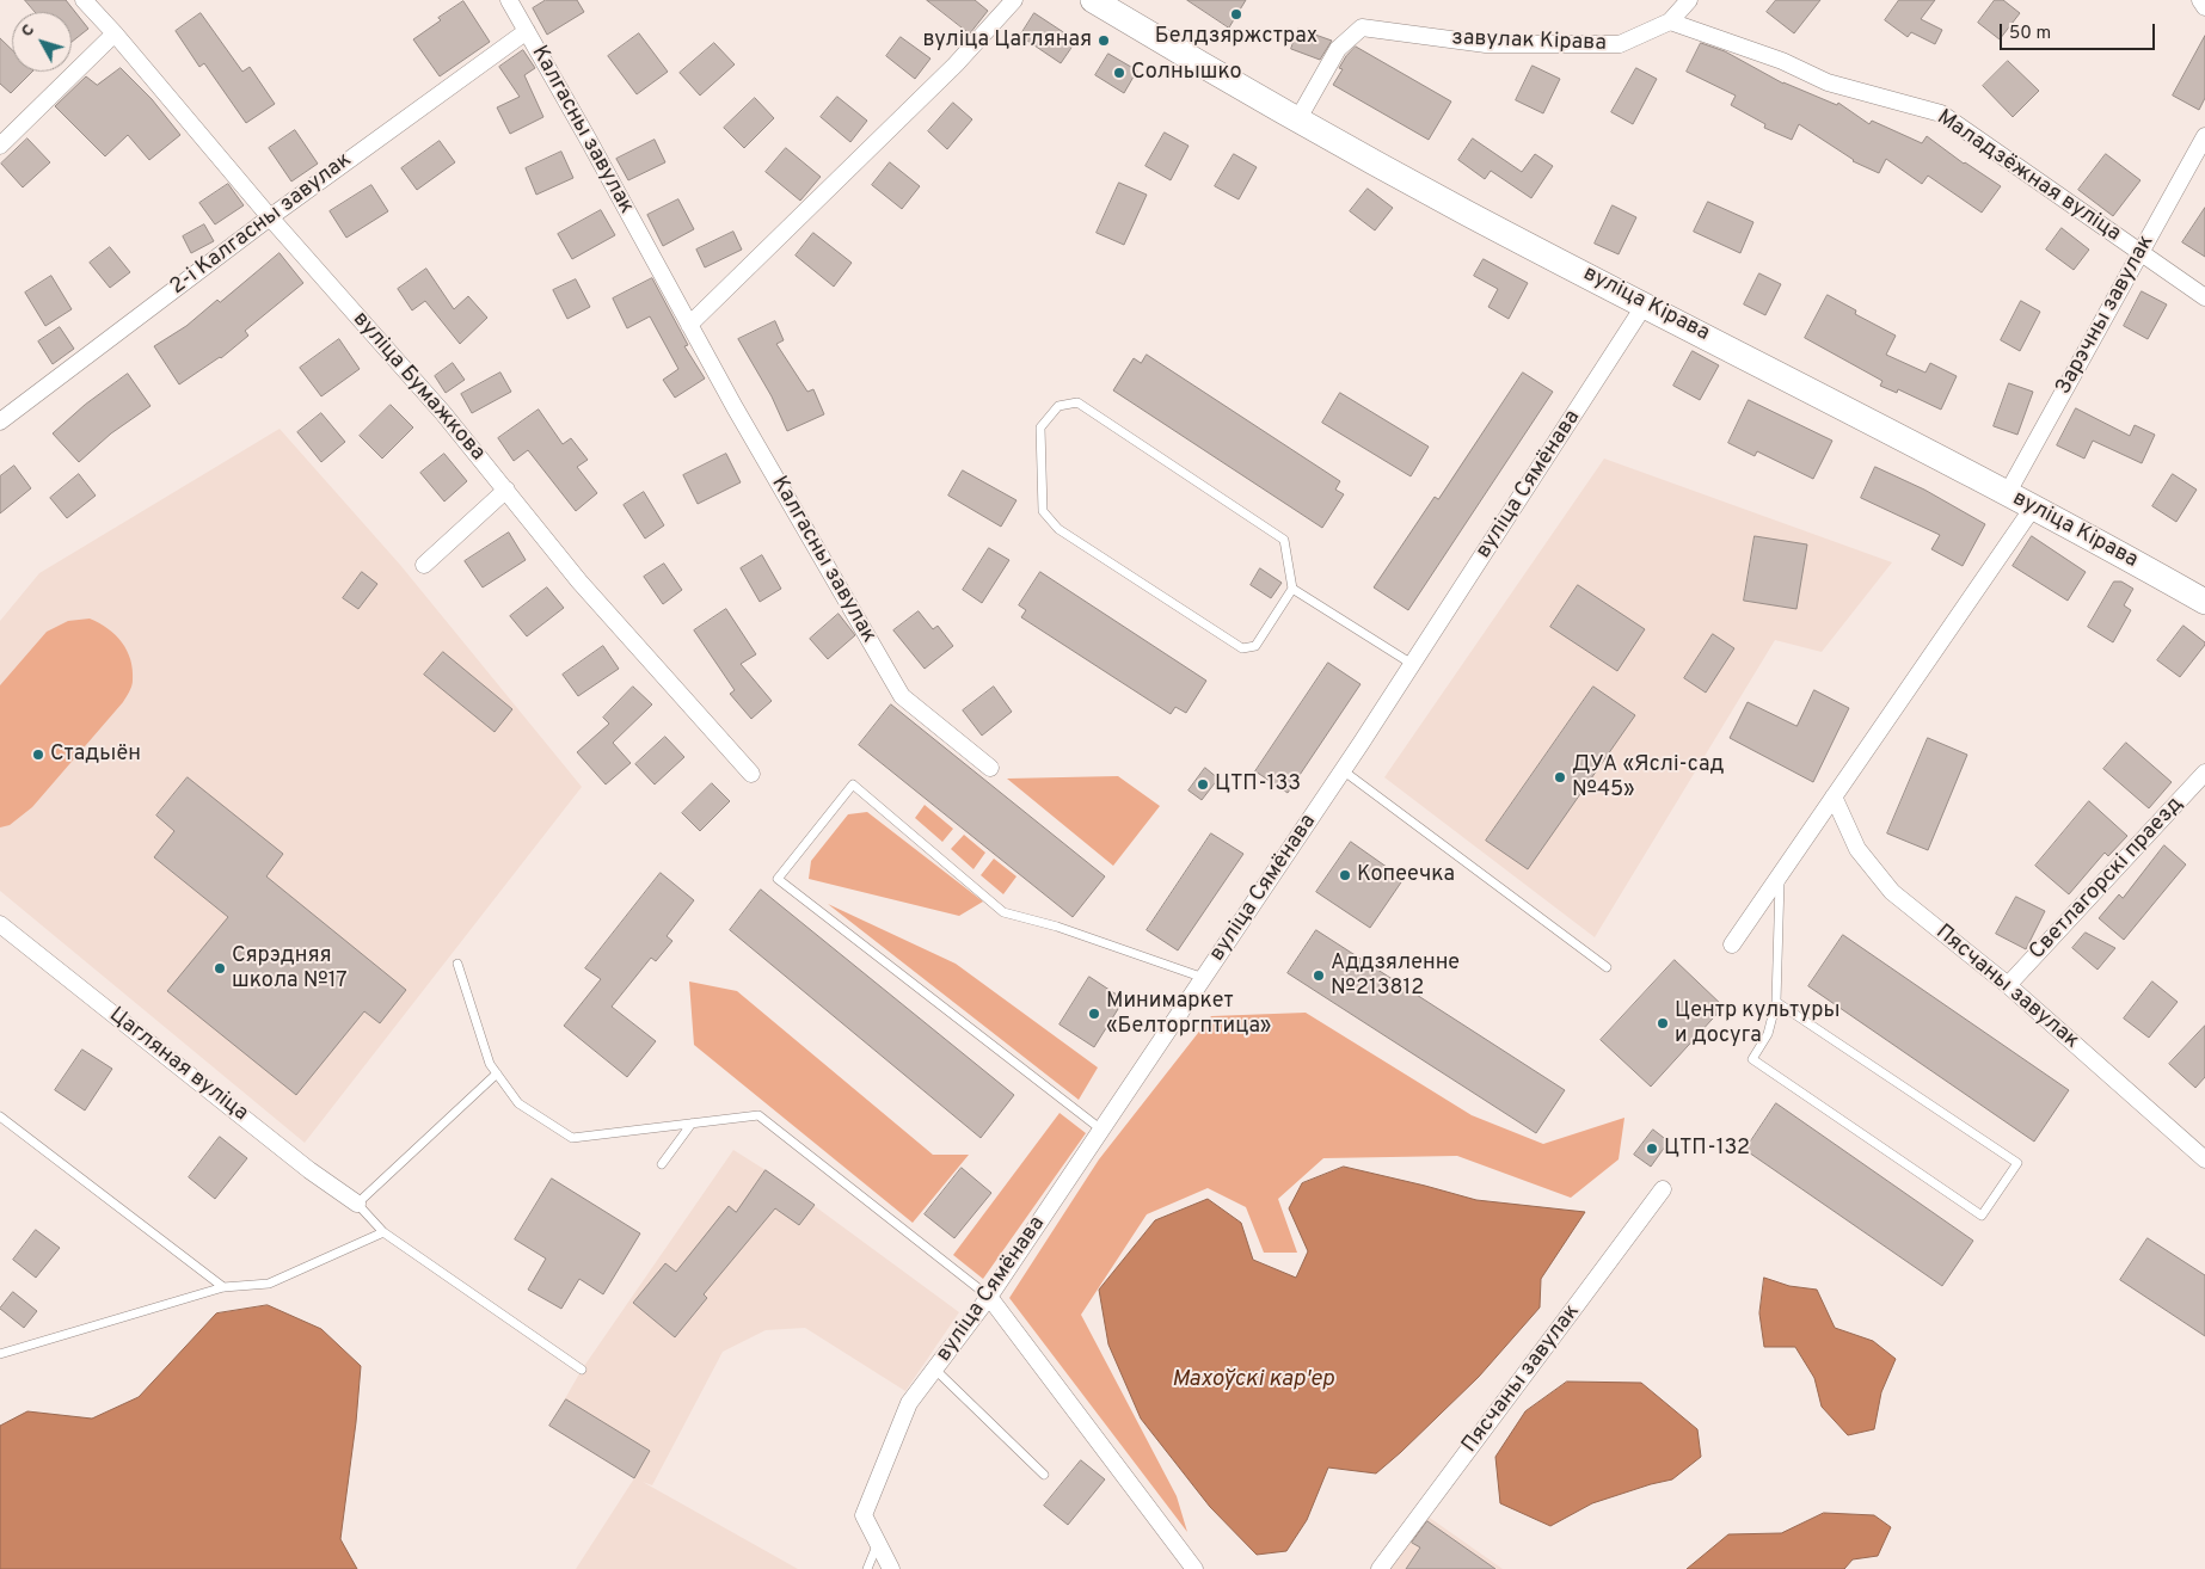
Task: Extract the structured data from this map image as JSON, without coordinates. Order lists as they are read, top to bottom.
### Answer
{
  "streets": {
    "main road": ["вуліца Кірава"],
    "street": [
      "завулак Кірава",
      "Калгасны завулак",
      "Маладзёжная вуліца",
      "2-і Калгасны завулак",
      "Зарэчны завулак",
      "вуліца Бумажкова",
      "вуліца Сямёнава",
      "Светлагорскі праезд",
      "Пясчаны завулак",
      "Цагляная вуліца"
    ]
  },
  "crossings": [
    ["завулак Кірава", "Маладзёжная вуліца"],
    ["завулак Кірава", "вуліца Кірава"],
    ["Калгасны завулак", "2-і Калгасны завулак"],
    ["Маладзёжная вуліца", "Зарэчны завулак"],
    ["2-і Калгасны завулак", "вуліца Бумажкова"],
    ["вуліца Кірава", "Зарэчны завулак"],
    ["вуліца Кірава", "вуліца Сямёнава"],
    ["Светлагорскі праезд", "Пясчаны завулак"]
  ],
  "water": ["Махоўскі кар'ер"],
  "places": [
    "Белдзяржстрах",
    "вуліца Цагляная",
    "Солнышко",
    "Стадыён",
    "ДУА «Яслі-сад №45»",
    "ЦТП-133",
    "Копеечка",
    "Сярэдняя школа №17",
    "Аддзяленне №213812",
    "Минимаркет «Белторгптица»",
    "Центр культуры и досуга",
    "ЦТП-132"
  ],
  "scale_bar": "50 m",
  "north": "top left"
}
